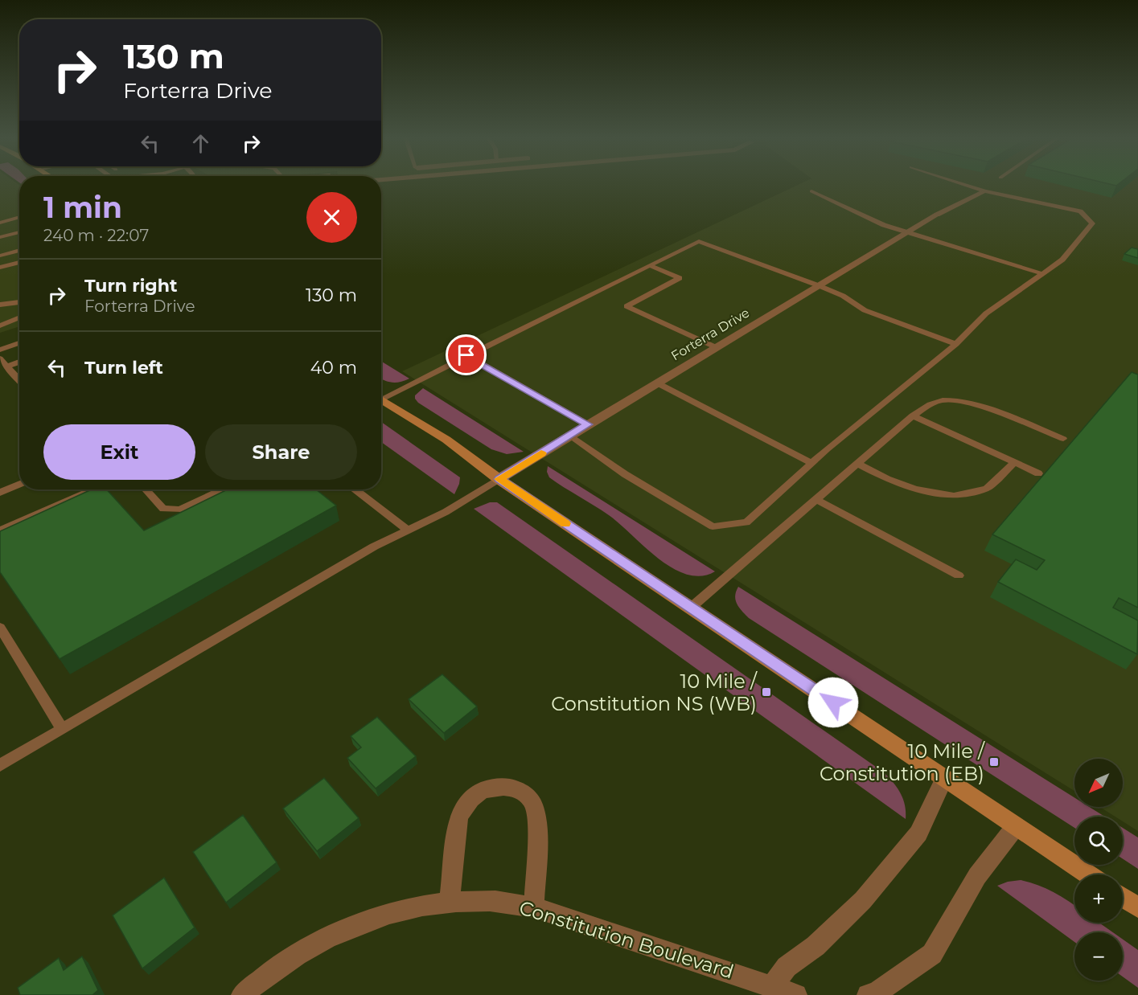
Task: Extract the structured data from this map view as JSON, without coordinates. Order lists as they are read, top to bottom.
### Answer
{
  "streets": {
    "street": ["Forterra Drive", "Constitution Boulevard"]
  },
  "places": {
    "transit": ["10 Mile / Constitution NS (WB)", "10 Mile / Constitution (EB)"]
  },
  "north": "bottom left",
  "page": {
    "turn": ["130 m", "Forterra Drive"],
    "heading": ["1 min", "240 m · 22:07"],
    "list": [
      {
        "name": "Turn right",
        "note": "Forterra Drive",
        "value": "130 m"
      },
      {
        "name": "Turn left",
        "value": "40 m"
      }
    ],
    "buttons": ["Exit", "Share"],
    "map_buttons": ["+", "−"]
  }
}
